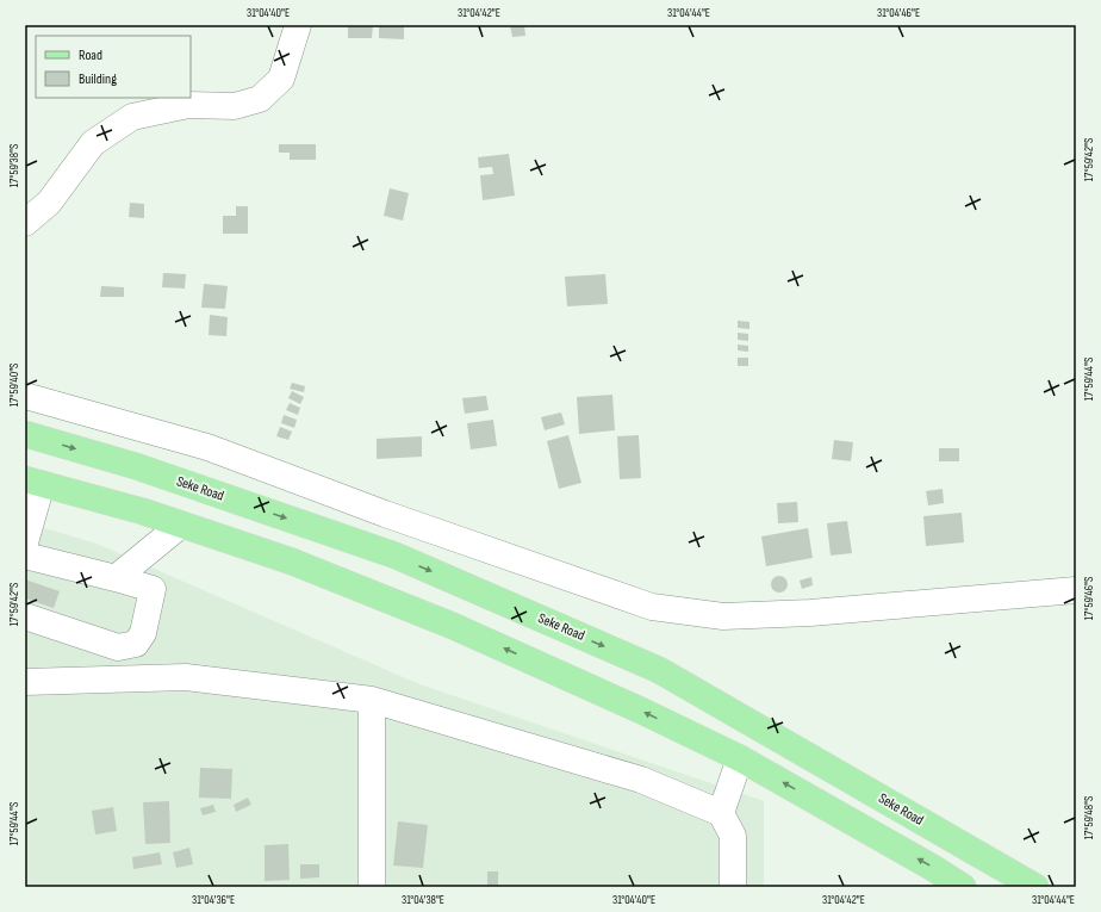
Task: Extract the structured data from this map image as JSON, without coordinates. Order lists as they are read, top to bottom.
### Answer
{
  "streets": {
    "main road": ["Seke Road"]
  },
  "legend": ["Road", "Building"],
  "coordinates": [
    "31°04'40\"E",
    "31°04'42\"E",
    "31°04'44\"E",
    "31°04'46\"E",
    "17°59'42\"S",
    "17°59'38\"S",
    "17°59'44\"S",
    "17°59'40\"S",
    "17°59'46\"S",
    "17°59'48\"S",
    "31°04'36\"E",
    "31°04'38\"E"
  ]
}
